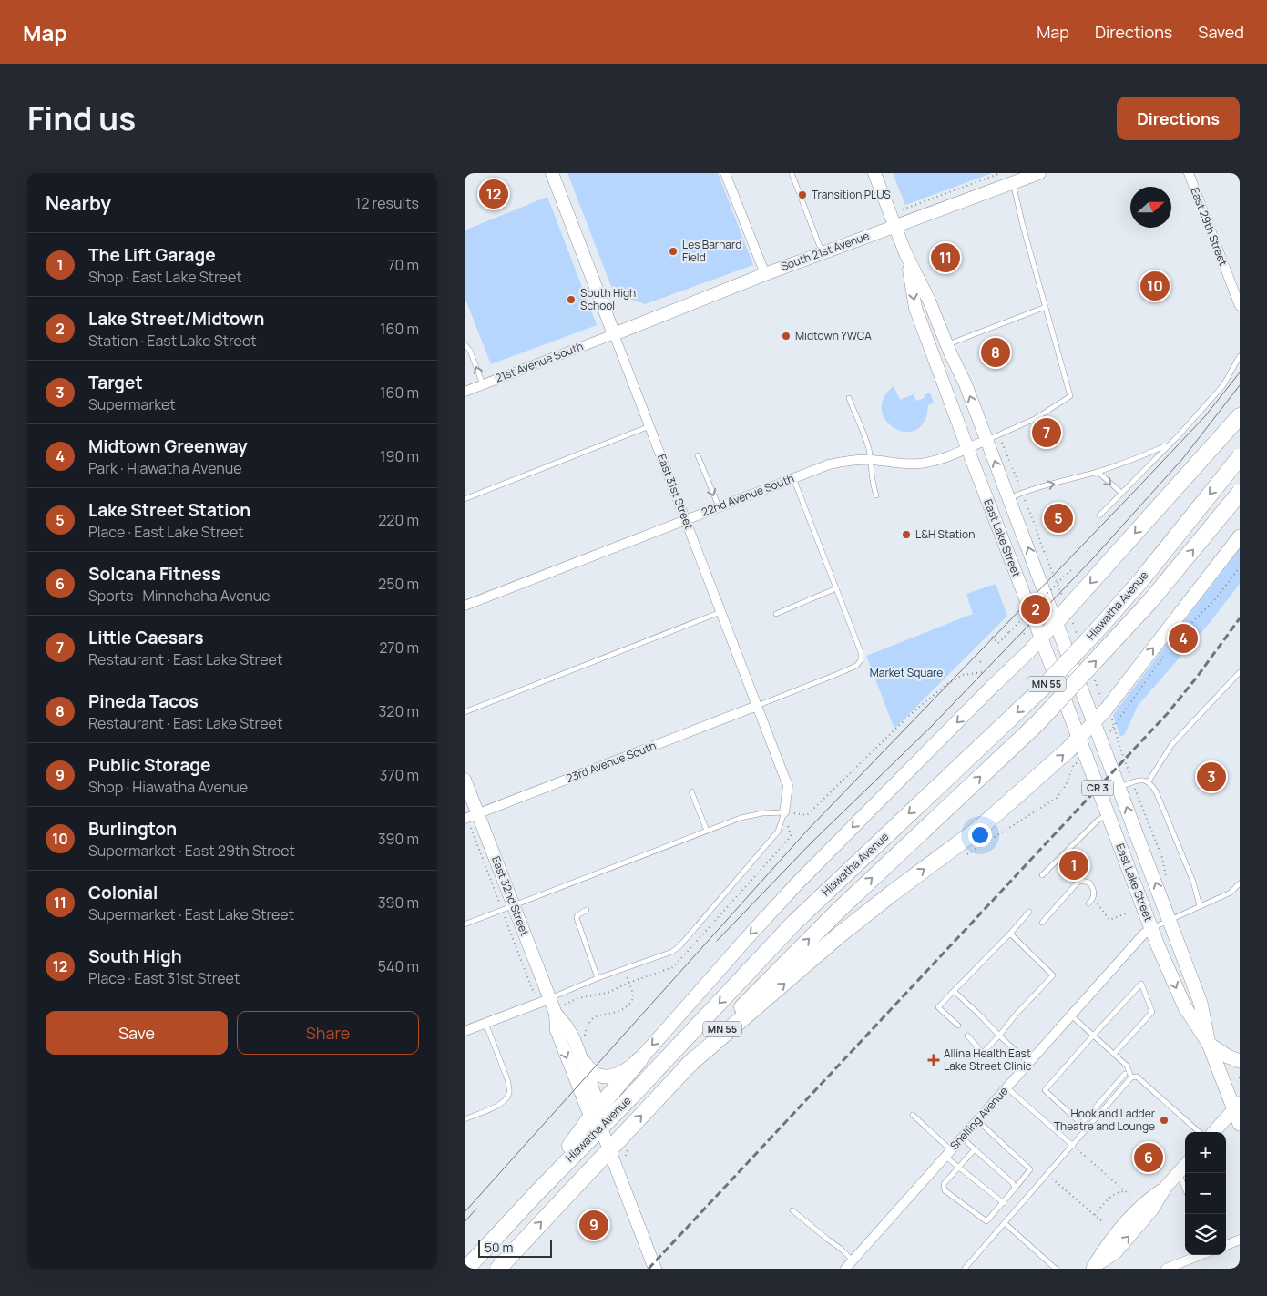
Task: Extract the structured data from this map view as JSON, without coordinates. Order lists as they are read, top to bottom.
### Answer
{
  "streets": {
    "highway": ["Hiawatha Avenue", "MN 55"],
    "main road": ["East Lake Street", "CR 3"],
    "street": [
      "East 29th Street",
      "South 21st Avenue",
      "21st Avenue South",
      "East 31st Street",
      "22nd Avenue South",
      "23rd Avenue South",
      "East 32nd Street",
      "Snelling Avenue"
    ]
  },
  "crossings": [
    ["South 21st Avenue", "21st Avenue South"],
    ["South 21st Avenue", "East 31st Street"],
    ["South 21st Avenue", "East Lake Street"],
    ["21st Avenue South", "East 31st Street"],
    ["East 31st Street", "22nd Avenue South"],
    ["East 31st Street", "23rd Avenue South"],
    ["22nd Avenue South", "East Lake Street"],
    ["East Lake Street", "Snelling Avenue"],
    ["Hiawatha Avenue", "East 32nd Street"],
    ["23rd Avenue South", "East 32nd Street"]
  ],
  "parks": ["Market Square"],
  "places": {
    "other": [
      "Transition PLUS",
      "Les Barnard Field",
      "South High School",
      "Midtown YWCA",
      "L&H Station",
      "Hook and Ladder Theatre and Lounge"
    ],
    "health": ["Allina Health East Lake Street Clinic"]
  },
  "scale_bar": "50 m",
  "north": "right",
  "page": {
    "header": "Map",
    "nav": ["Map", "Directions", "Saved"],
    "title": "Find us",
    "buttons": [
      "Directions",
      ["Save", "Share"]
    ],
    "heading": ["Nearby", "12 results"],
    "pins": [
      "12",
      "11",
      "10",
      "8",
      "7",
      "5",
      "2",
      "4",
      "3",
      "1",
      "6",
      "9"
    ],
    "list": [
      {
        "mark": "1",
        "name": "The Lift Garage",
        "note": "Shop · East Lake Street",
        "value": "70 m"
      },
      {
        "mark": "2",
        "name": "Lake Street/Midtown",
        "note": "Station · East Lake Street",
        "value": "160 m"
      },
      {
        "mark": "3",
        "name": "Target",
        "note": "Supermarket",
        "value": "160 m"
      },
      {
        "mark": "4",
        "name": "Midtown Greenway",
        "note": "Park · Hiawatha Avenue",
        "value": "190 m"
      },
      {
        "mark": "5",
        "name": "Lake Street Station",
        "note": "Place · East Lake Street",
        "value": "220 m"
      },
      {
        "mark": "6",
        "name": "Solcana Fitness",
        "note": "Sports · Minnehaha Avenue",
        "value": "250 m"
      },
      {
        "mark": "7",
        "name": "Little Caesars",
        "note": "Restaurant · East Lake Street",
        "value": "270 m"
      },
      {
        "mark": "8",
        "name": "Pineda Tacos",
        "note": "Restaurant · East Lake Street",
        "value": "320 m"
      },
      {
        "mark": "9",
        "name": "Public Storage",
        "note": "Shop · Hiawatha Avenue",
        "value": "370 m"
      },
      {
        "mark": "10",
        "name": "Burlington",
        "note": "Supermarket · East 29th Street",
        "value": "390 m"
      },
      {
        "mark": "11",
        "name": "Colonial",
        "note": "Supermarket · East Lake Street",
        "value": "390 m"
      },
      {
        "mark": "12",
        "name": "South High",
        "note": "Place · East 31st Street",
        "value": "540 m"
      }
    ],
    "map_buttons": ["+", "−"],
    "scale": "50 m"
  }
}
